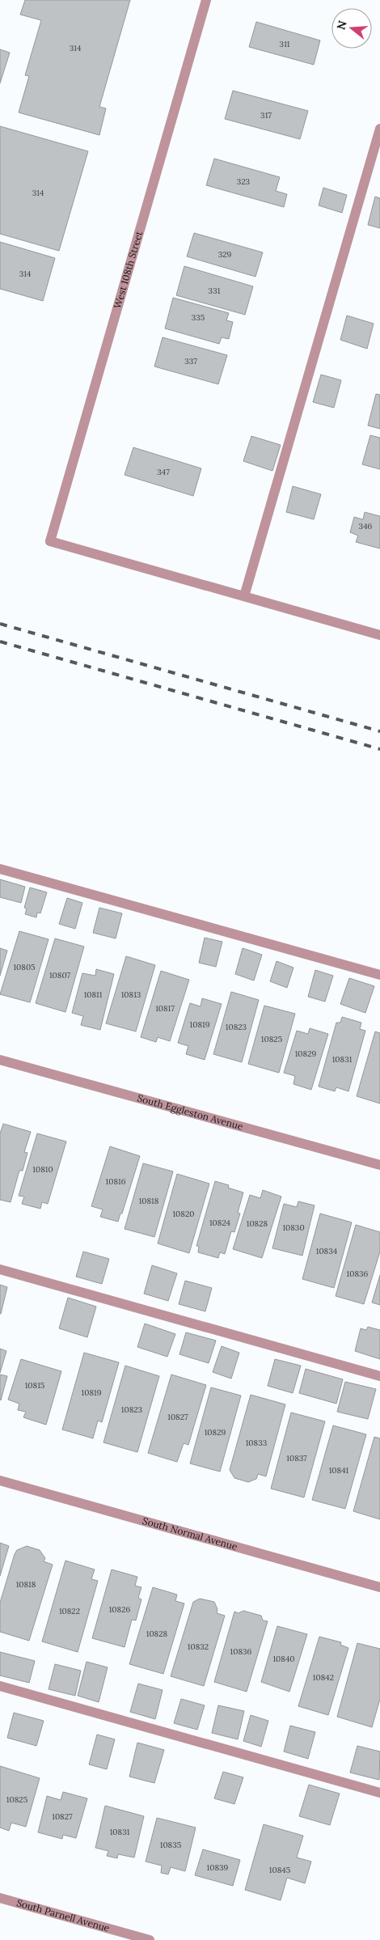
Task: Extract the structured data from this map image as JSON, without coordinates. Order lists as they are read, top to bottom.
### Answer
{
  "streets": {
    "street": [
      "West 108th Street",
      "South Eggleston Avenue",
      "South Normal Avenue",
      "South Parnell Avenue"
    ]
  },
  "house_numbers": [
    "311",
    "314",
    "317",
    "323",
    "314",
    "329",
    "314",
    "331",
    "335",
    "337",
    "347",
    "346",
    "10805",
    "10807",
    "10811",
    "10813",
    "10817",
    "10819",
    "10823",
    "10825",
    "10829",
    "10831",
    "10810",
    "10816",
    "10818",
    "10820",
    "10824",
    "10828",
    "10830",
    "10834",
    "10836",
    "10815",
    "10819",
    "10823",
    "10827",
    "10829",
    "10833",
    "10837",
    "10841",
    "10818",
    "10826",
    "10822",
    "10828",
    "10832",
    "10836",
    "10840",
    "10842",
    "10825",
    "10827",
    "10831",
    "10835",
    "10839",
    "10845"
  ],
  "north": "left"
}
